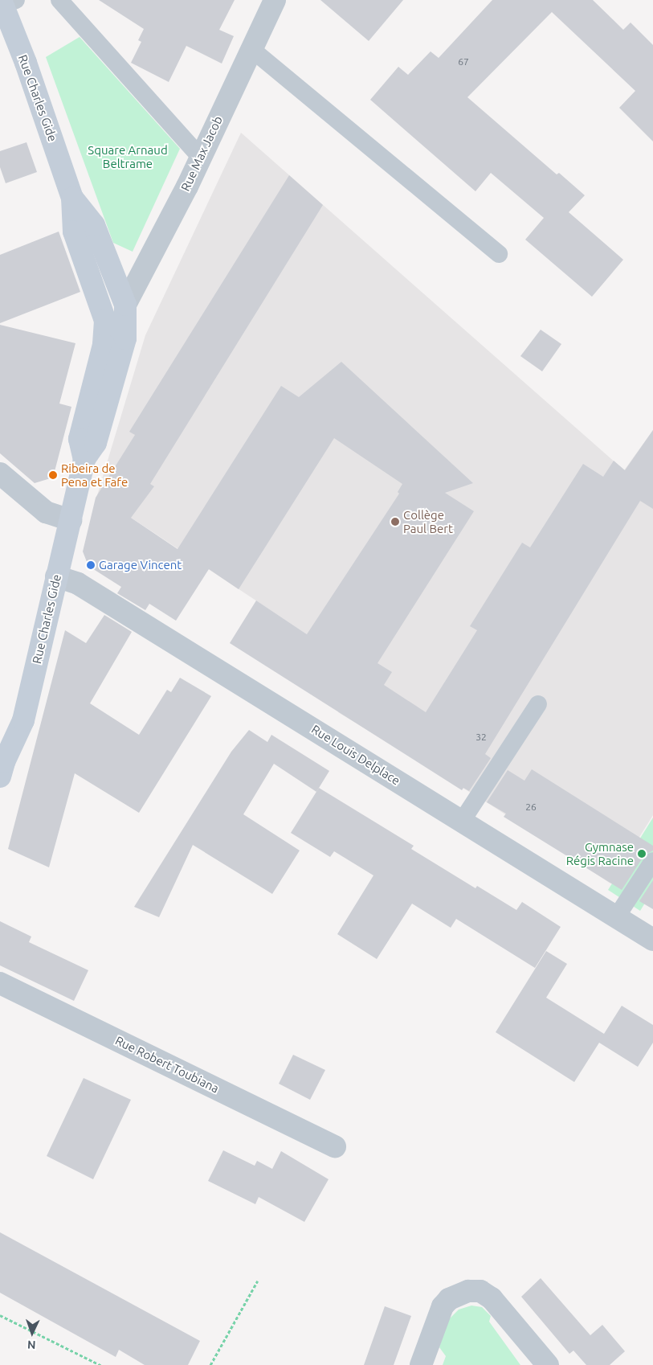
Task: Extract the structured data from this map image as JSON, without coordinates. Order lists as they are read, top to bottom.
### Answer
{
  "streets": {
    "street": [
      "Rue Charles Gide",
      "Rue Max Jacob",
      "Rue Louis Delplace",
      "Rue Robert Toubiana"
    ]
  },
  "crossings": [
    ["Rue Charles Gide", "Rue Max Jacob"],
    ["Rue Charles Gide", "Rue Louis Delplace"]
  ],
  "parks": ["Square Arnaud Beltrame"],
  "places": [
    "Ribeira de Pena et Fafe",
    "Collège Paul Bert",
    "Garage Vincent",
    "Gymnase Régis Racine"
  ],
  "house_numbers": ["67", "32", "26"],
  "north": "bottom"
}
